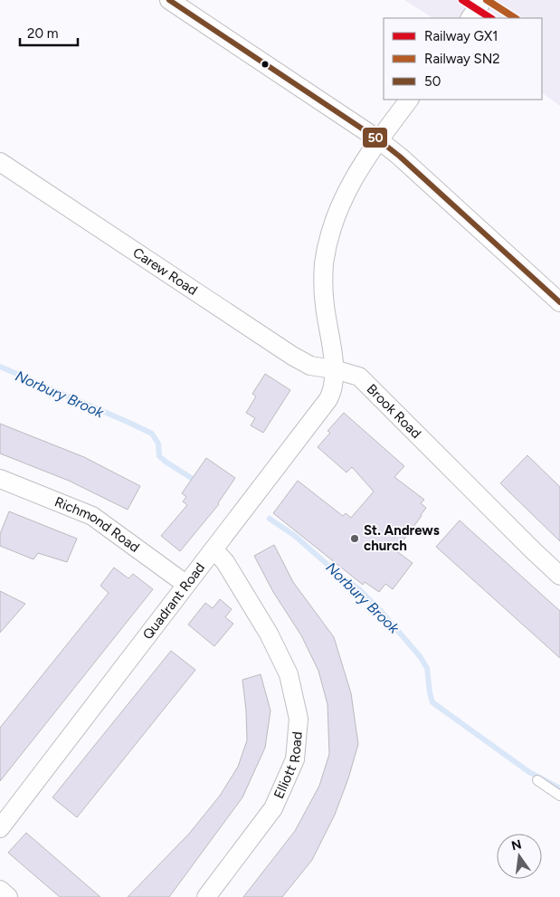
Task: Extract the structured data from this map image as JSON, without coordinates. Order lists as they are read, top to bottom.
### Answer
{
  "streets": {
    "street": [
      "Carew Road",
      "Brook Road",
      "Richmond Road",
      "Quadrant Road",
      "Elliott Road"
    ]
  },
  "crossings": [
    ["Carew Road", "Brook Road"],
    ["Carew Road", "Quadrant Road"],
    ["Brook Road", "Quadrant Road"],
    ["Richmond Road", "Quadrant Road"],
    ["Quadrant Road", "Elliott Road"]
  ],
  "water": ["Norbury Brook"],
  "places": ["St. Andrews church"],
  "lines": ["rail line GX1", "rail line SN2", "transit line 50"],
  "legend": ["Railway GX1", "Railway SN2", "50"],
  "scale_bar": "20 m",
  "north": "top"
}
